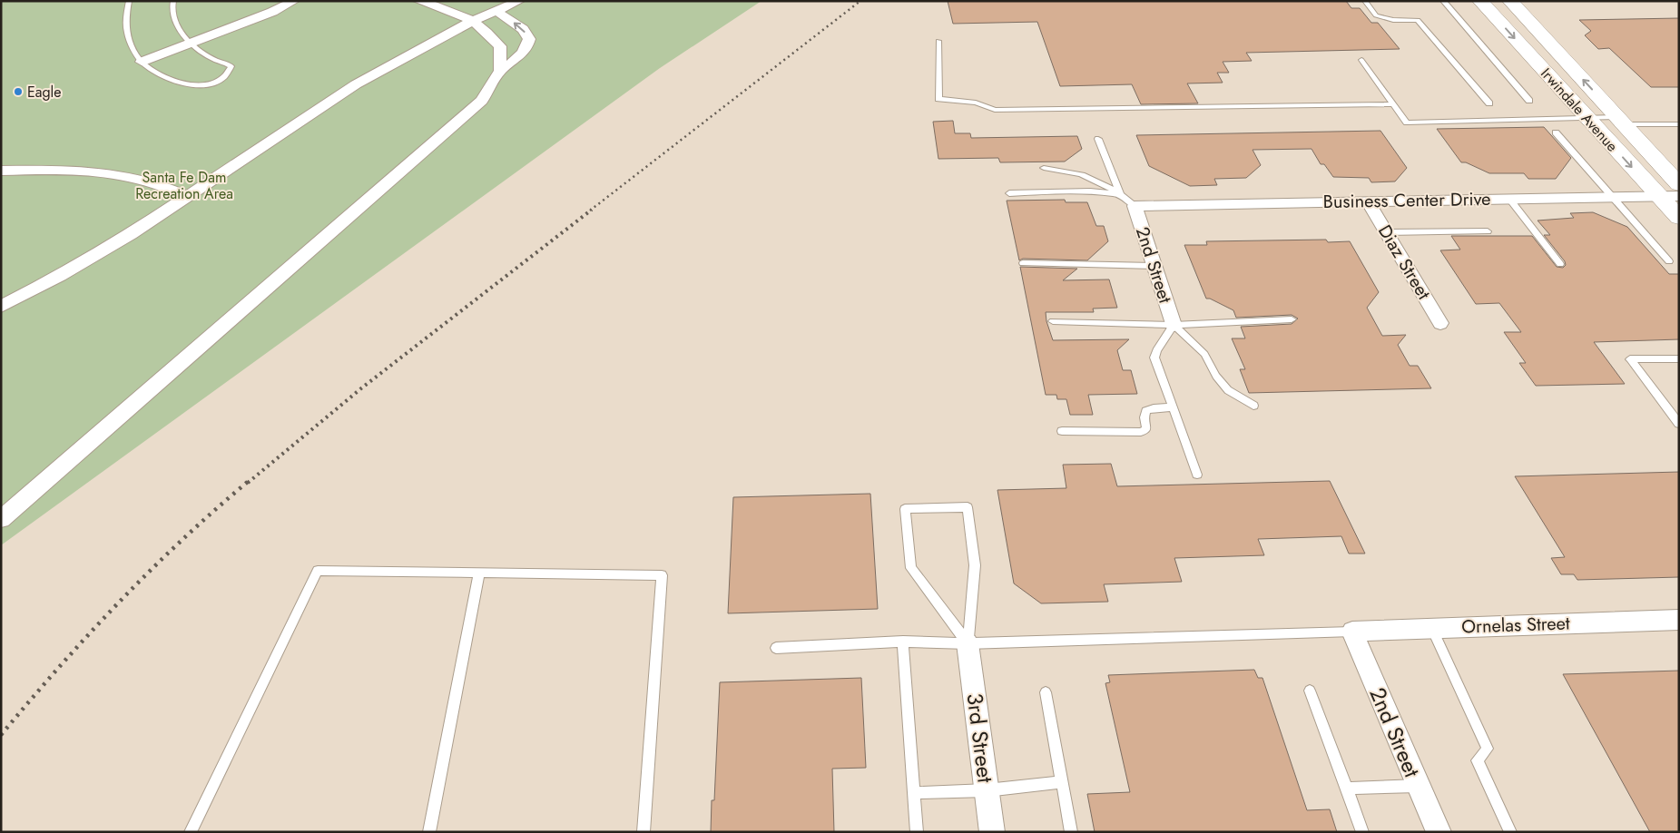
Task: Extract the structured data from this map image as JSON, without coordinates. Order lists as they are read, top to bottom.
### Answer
{
  "streets": {
    "main road": ["Irwindale Avenue"],
    "street": [
      "Business Center Drive",
      "Diaz Street",
      "2nd Street",
      "Ornelas Street",
      "3rd Street"
    ]
  },
  "crossings": [
    ["Irwindale Avenue", "Business Center Drive"],
    ["Business Center Drive", "Diaz Street"],
    ["Business Center Drive", "2nd Street"],
    ["2nd Street", "Ornelas Street"]
  ],
  "parks": ["Santa Fe Dam Recreation Area"],
  "places": ["Eagle"]
}
